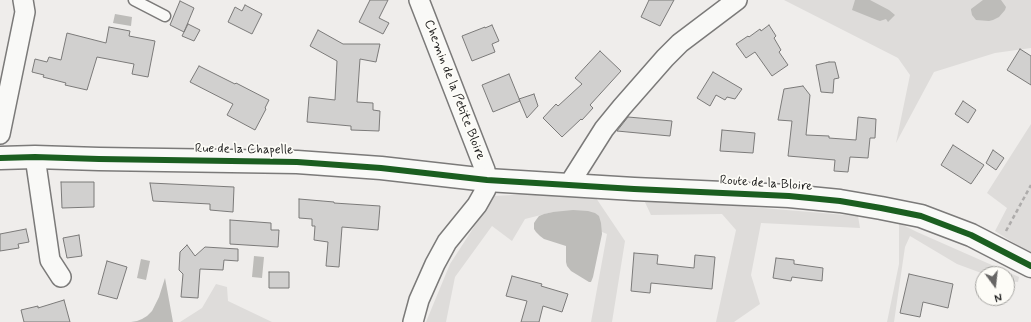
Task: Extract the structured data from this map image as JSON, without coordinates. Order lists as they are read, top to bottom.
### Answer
{
  "streets": {
    "street": ["Chemin de la Petite Bloire", "Rue de la Chapelle", "Route de la Bloire"]
  },
  "crossings": [
    ["Chemin de la Petite Bloire", "Rue de la Chapelle"],
    ["Chemin de la Petite Bloire", "Route de la Bloire"],
    ["Rue de la Chapelle", "Route de la Bloire"]
  ],
  "north": "bottom"
}
